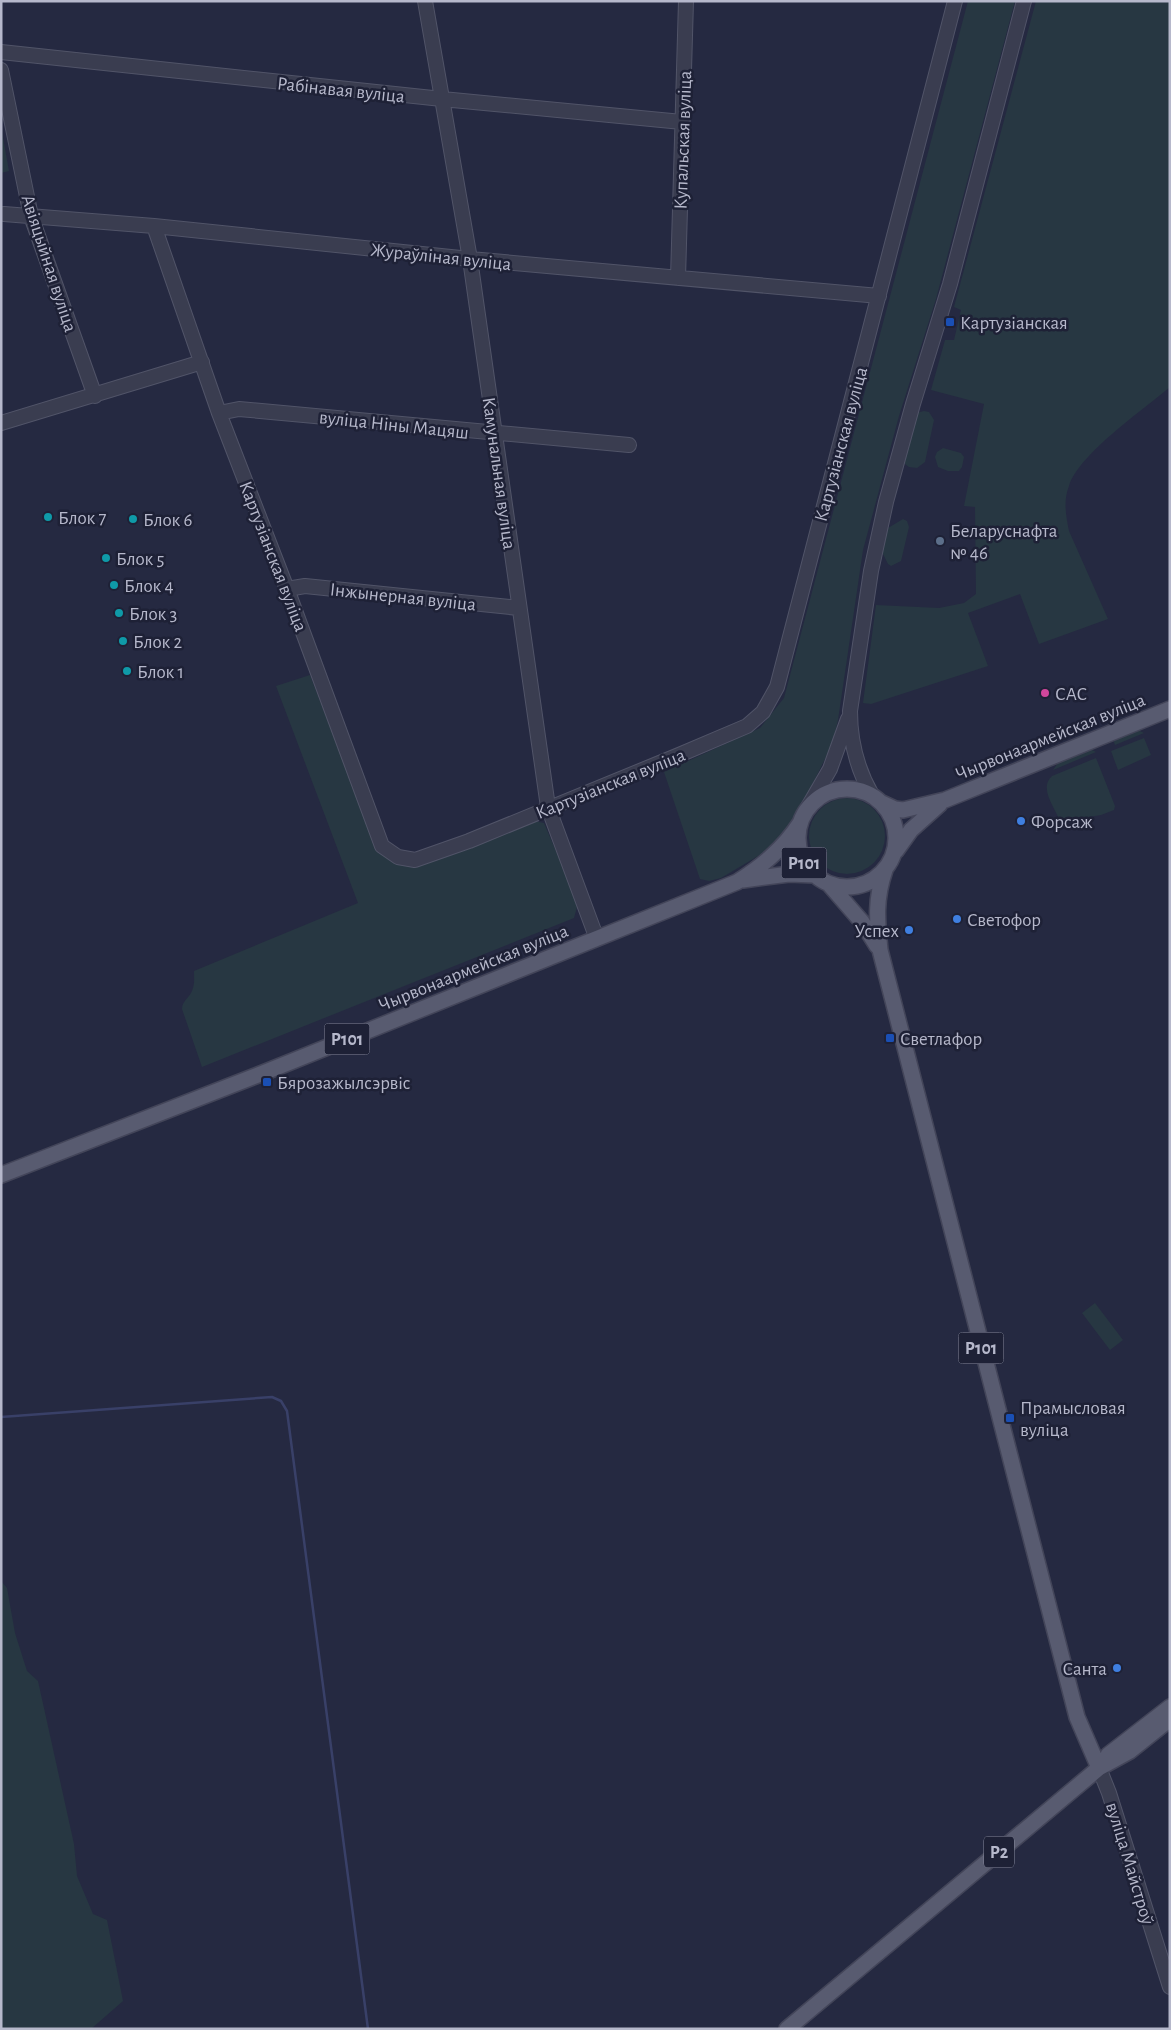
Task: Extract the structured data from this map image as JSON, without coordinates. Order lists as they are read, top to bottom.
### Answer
{
  "streets": {
    "main road": ["Чырвонаармейская вуліца", "Р101", "Р2"],
    "street": [
      "Рабінавая вуліца",
      "Купальская вуліца",
      "Жураўліная вуліца",
      "Авіяцыйная вуліца",
      "вуліца Ніны Мацяш",
      "Картузіанская вуліца",
      "Камунальная вуліца",
      "Інжынерная вуліца",
      "вуліца Майстроў"
    ]
  },
  "crossings": [
    ["Рабінавая вуліца", "Купальская вуліца"],
    ["Рабінавая вуліца", "Камунальная вуліца"],
    ["Купальская вуліца", "Жураўліная вуліца"],
    ["Жураўліная вуліца", "Авіяцыйная вуліца"],
    ["Жураўліная вуліца", "Картузіанская вуліца"],
    ["Жураўліная вуліца", "Камунальная вуліца"],
    ["вуліца Ніны Мацяш", "Картузіанская вуліца"],
    ["вуліца Ніны Мацяш", "Камунальная вуліца"],
    ["Картузіанская вуліца", "Камунальная вуліца"],
    ["Картузіанская вуліца", "Інжынерная вуліца"],
    ["Камунальная вуліца", "Інжынерная вуліца"],
    ["Камунальная вуліца", "Чырвонаармейская вуліца"],
    ["Чырвонаармейская вуліца", "Р101"],
    ["Р101", "Р2"],
    ["Р101", "вуліца Майстроў"],
    ["Р2", "вуліца Майстроў"]
  ],
  "places": {
    "transit": [
      "Картузіанская",
      "Светлафор",
      "Бярозажылсэрвіс",
      "Прамысловая вуліца"
    ],
    "other": [
      "Блок 7",
      "Блок 6",
      "Беларуснафта № 46",
      "Блок 5",
      "Блок 4",
      "Блок 3",
      "Блок 2",
      "Блок 1",
      "САС",
      "Форсаж",
      "Светофор",
      "Успех",
      "Санта"
    ]
  }
}
